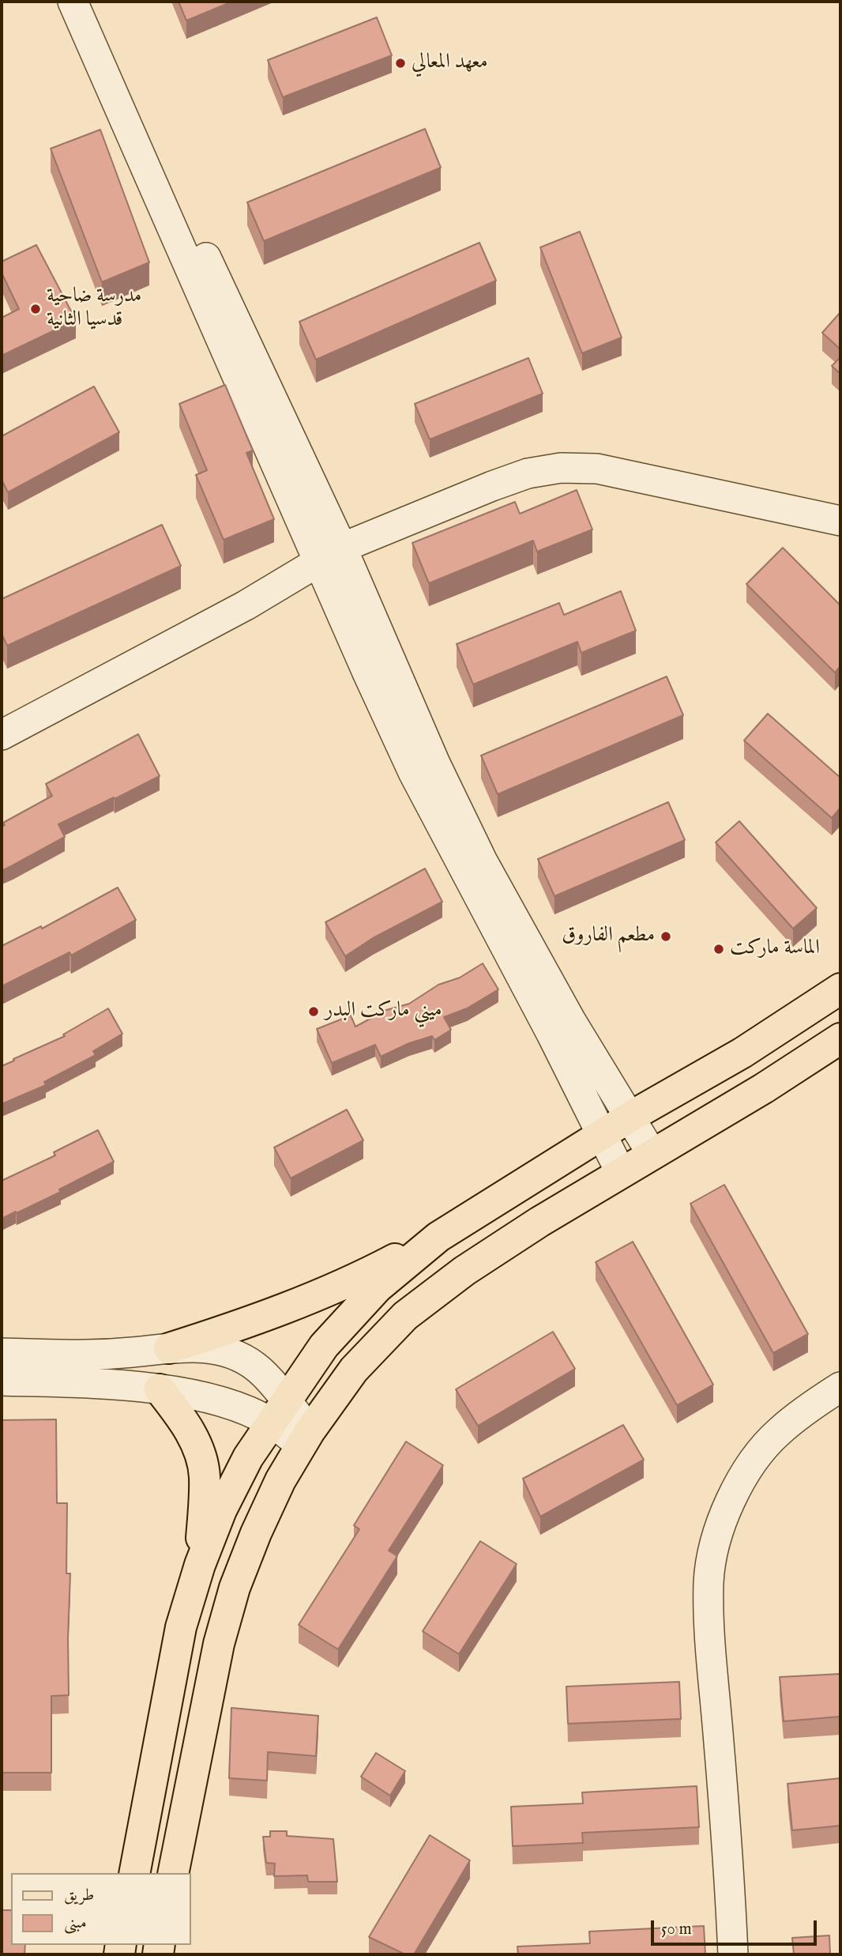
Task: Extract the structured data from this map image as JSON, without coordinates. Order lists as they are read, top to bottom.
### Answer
{
  "places": [
    "معهد المعالي",
    "مدرسة ضاحية قدسيا الثانية",
    "مطعم الفاروق",
    "الماسة ماركت",
    "ميني ماركت البدر"
  ],
  "legend": ["طريق", "مبنى"],
  "scale_bar": "50 m"
}
